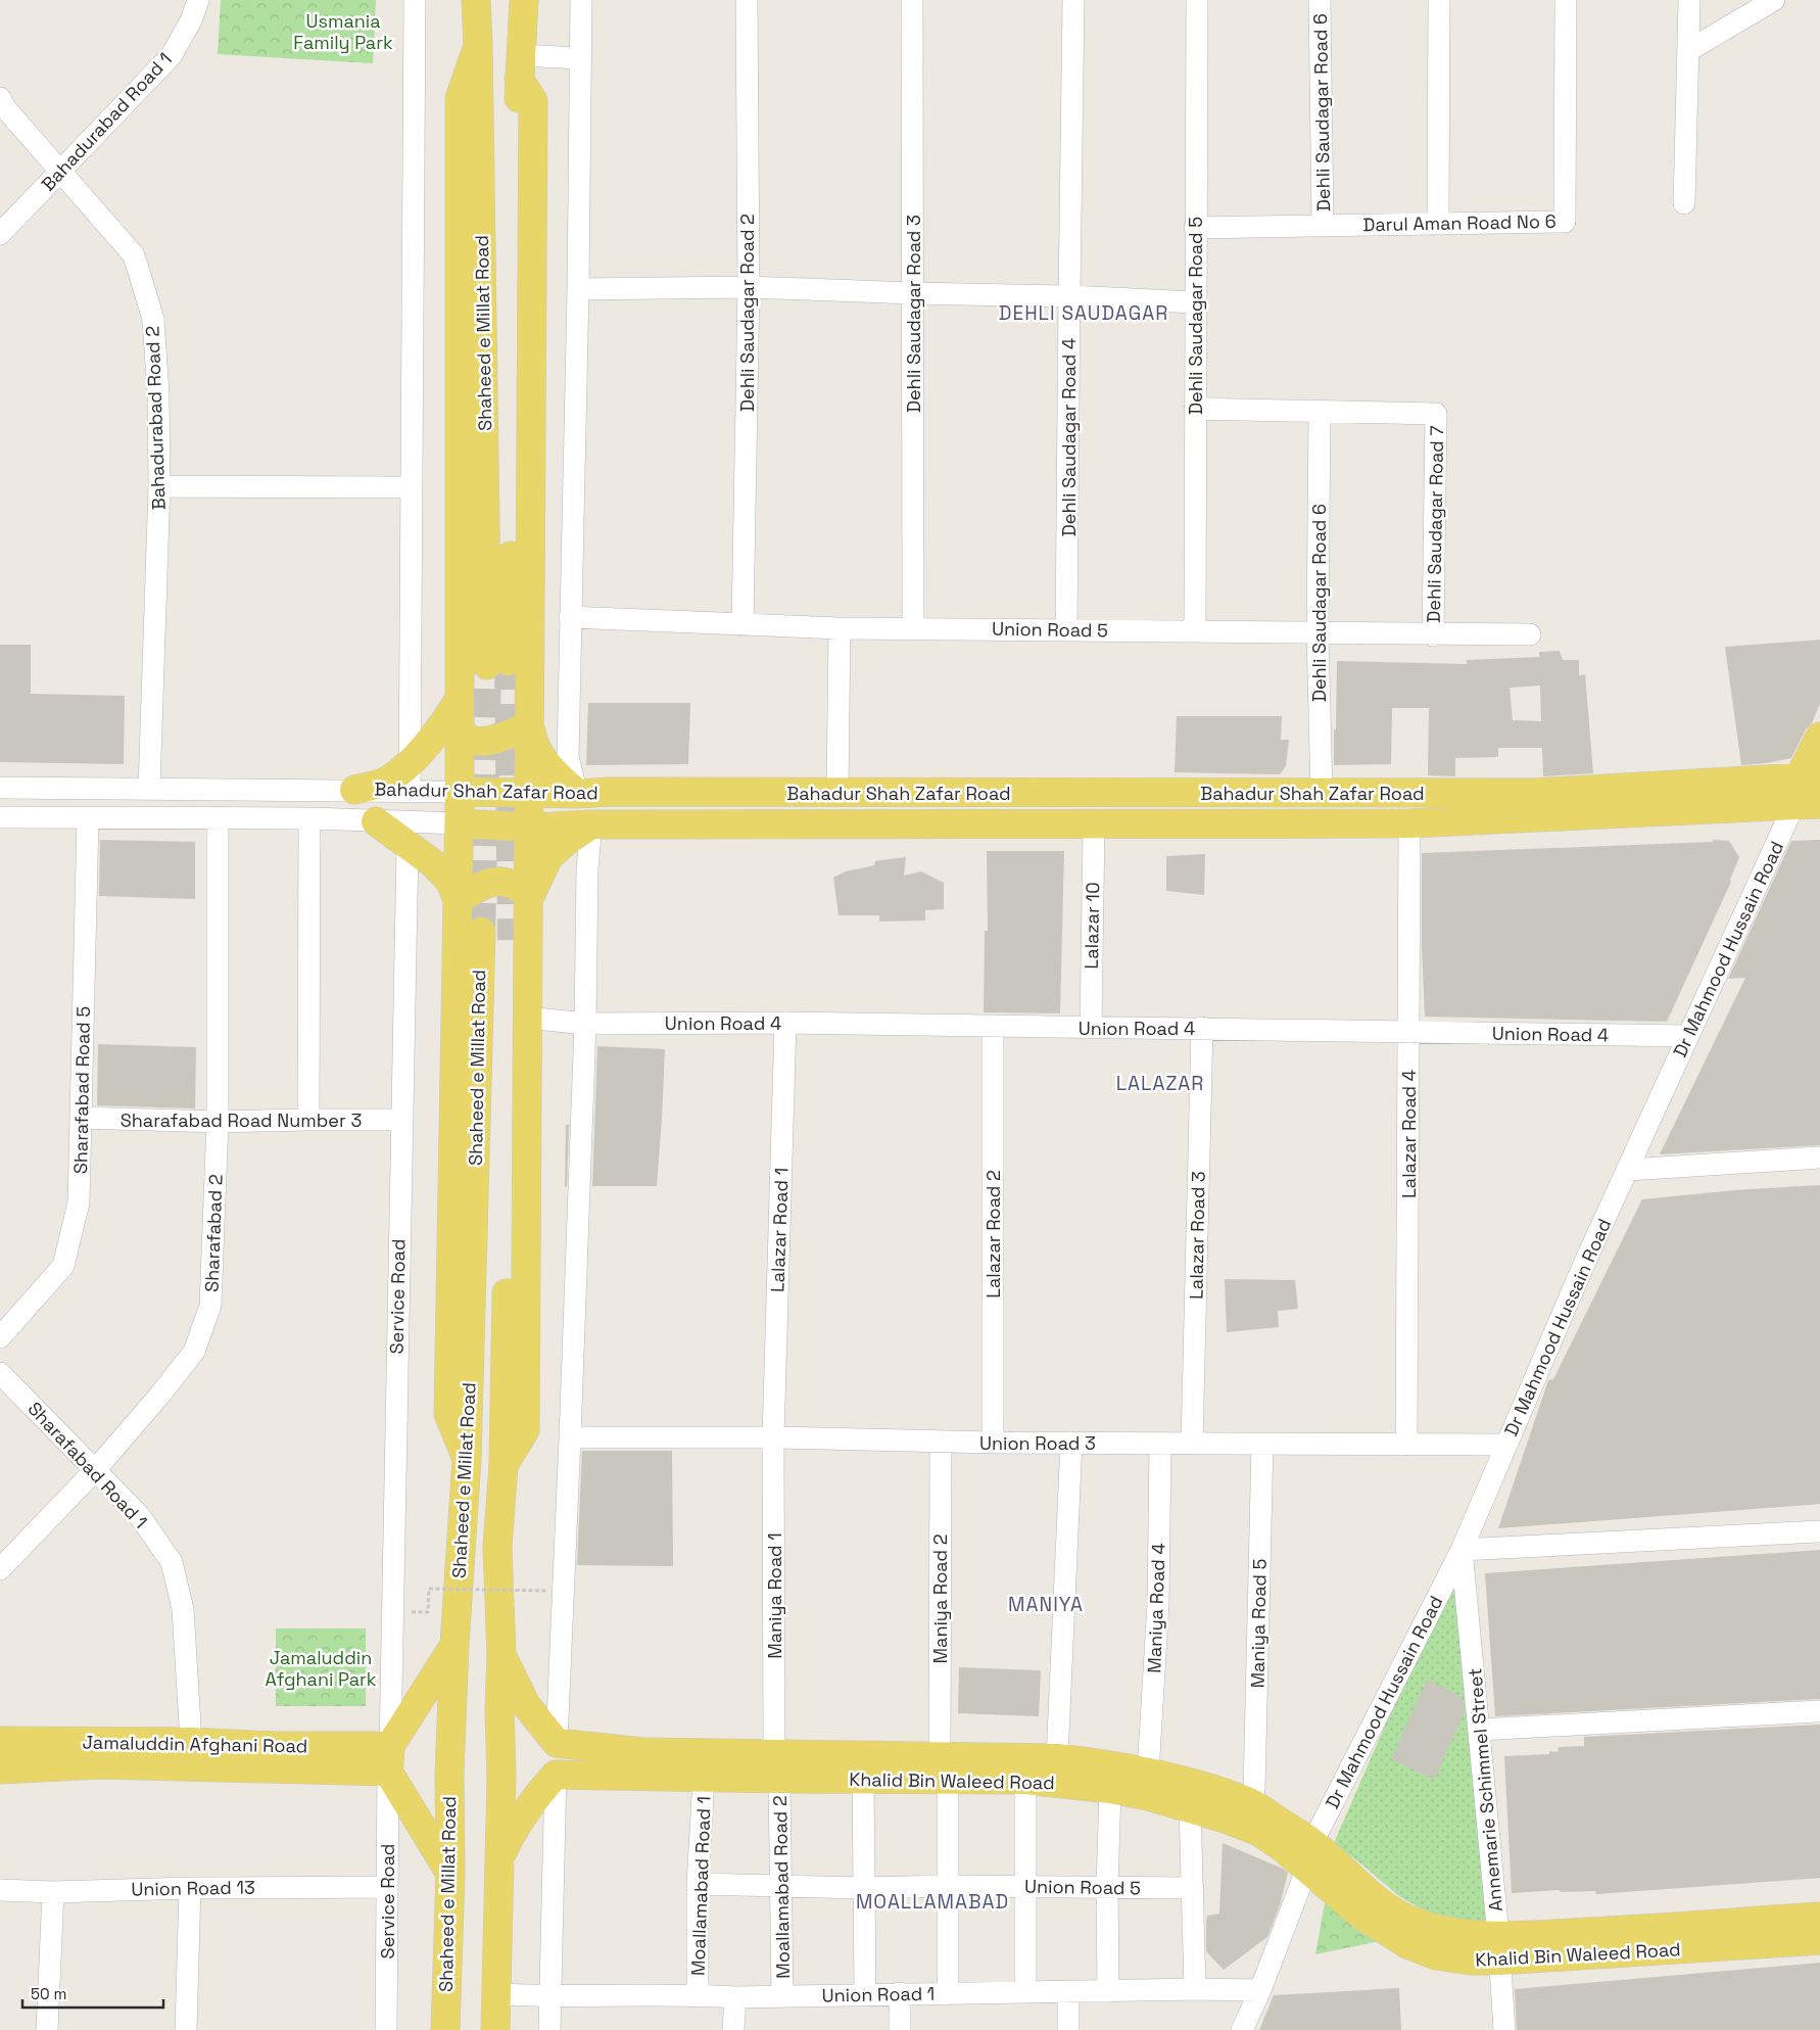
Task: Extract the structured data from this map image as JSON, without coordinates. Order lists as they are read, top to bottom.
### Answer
{
  "streets": {
    "main road": [
      "Shaheed e Millat Road",
      "Bahadur Shah Zafar Road",
      "Jamaluddin Afghani Road",
      "Khalid Bin Waleed Road"
    ],
    "street": [
      "Dehli Saudagar Road 6",
      "Bahadurabad Road 1",
      "Darul Aman Road No 6",
      "Dehli Saudagar Road 2",
      "Dehli Saudagar Road 3",
      "Dehli Saudagar Road 5",
      "Bahadurabad Road 2",
      "Dehli Saudagar Road 4",
      "Dehli Saudagar Road 7",
      "Union Road 5",
      "Lalazar 10",
      "Dr Mahmood Hussain Road",
      "Union Road 4",
      "Sharafabad Road 5",
      "Sharafabad Road Number 3",
      "Lalazar Road 4",
      "Lalazar Road 1",
      "Sharafabad 2",
      "Lalazar Road 2",
      "Lalazar Road 3",
      "Service Road",
      "Union Road 3",
      "Sharafabad Road 1",
      "Maniya Road 1",
      "Maniya Road 2",
      "Maniya Road 4",
      "Maniya Road 5",
      "Annemarie Schimmel Street",
      "Moallamabad Road 1",
      "Moallamabad Road 2",
      "Union Road 13",
      "Union Road 1"
    ]
  },
  "crossings": [
    ["Dehli Saudagar Road 6", "Darul Aman Road No 6"],
    ["Dehli Saudagar Road 6", "Dehli Saudagar Road 7"],
    ["Dehli Saudagar Road 6", "Union Road 5"],
    ["Dehli Saudagar Road 6", "Bahadur Shah Zafar Road"],
    ["Bahadurabad Road 1", "Bahadurabad Road 2"],
    ["Darul Aman Road No 6", "Dehli Saudagar Road 5"],
    ["Dehli Saudagar Road 2", "Union Road 5"],
    ["Dehli Saudagar Road 3", "Union Road 5"],
    ["Dehli Saudagar Road 5", "Union Road 5"],
    ["Shaheed e Millat Road", "Union Road 1"],
    ["Bahadurabad Road 2", "Bahadur Shah Zafar Road"],
    ["Dehli Saudagar Road 4", "Union Road 5"],
    ["Dehli Saudagar Road 7", "Union Road 5"],
    ["Union Road 5", "Maniya Road 2"],
    ["Union Road 5", "Moallamabad Road 1"],
    ["Union Road 5", "Moallamabad Road 2"],
    ["Bahadur Shah Zafar Road", "Lalazar 10"],
    ["Bahadur Shah Zafar Road", "Dr Mahmood Hussain Road"],
    ["Bahadur Shah Zafar Road", "Sharafabad Road 5"],
    ["Bahadur Shah Zafar Road", "Lalazar Road 4"],
    ["Bahadur Shah Zafar Road", "Sharafabad 2"],
    ["Lalazar 10", "Union Road 4"],
    ["Dr Mahmood Hussain Road", "Union Road 4"],
    ["Dr Mahmood Hussain Road", "Union Road 3"],
    ["Dr Mahmood Hussain Road", "Khalid Bin Waleed Road"],
    ["Dr Mahmood Hussain Road", "Annemarie Schimmel Street"],
    ["Dr Mahmood Hussain Road", "Union Road 1"],
    ["Union Road 4", "Lalazar Road 4"],
    ["Union Road 4", "Lalazar Road 1"],
    ["Union Road 4", "Lalazar Road 2"],
    ["Union Road 4", "Lalazar Road 3"],
    ["Sharafabad Road 5", "Sharafabad Road Number 3"],
    ["Sharafabad Road Number 3", "Sharafabad 2"],
    ["Sharafabad Road Number 3", "Service Road"],
    ["Lalazar Road 4", "Union Road 3"],
    ["Lalazar Road 1", "Union Road 3"],
    ["Lalazar Road 1", "Maniya Road 1"],
    ["Sharafabad 2", "Sharafabad Road 1"],
    ["Lalazar Road 2", "Union Road 3"],
    ["Lalazar Road 3", "Union Road 3"],
    ["Service Road", "Jamaluddin Afghani Road"],
    ["Service Road", "Union Road 13"],
    ["Union Road 3", "Maniya Road 1"],
    ["Union Road 3", "Maniya Road 2"],
    ["Union Road 3", "Maniya Road 4"],
    ["Union Road 3", "Maniya Road 5"],
    ["Sharafabad Road 1", "Jamaluddin Afghani Road"],
    ["Maniya Road 1", "Khalid Bin Waleed Road"],
    ["Maniya Road 1", "Moallamabad Road 2"],
    ["Maniya Road 2", "Khalid Bin Waleed Road"],
    ["Maniya Road 2", "Union Road 1"],
    ["Maniya Road 4", "Khalid Bin Waleed Road"],
    ["Maniya Road 5", "Khalid Bin Waleed Road"],
    ["Khalid Bin Waleed Road", "Annemarie Schimmel Street"],
    ["Khalid Bin Waleed Road", "Moallamabad Road 1"],
    ["Khalid Bin Waleed Road", "Moallamabad Road 2"],
    ["Moallamabad Road 1", "Union Road 1"],
    ["Moallamabad Road 2", "Union Road 1"]
  ],
  "districts": [
    "DEHLI SAUDAGAR",
    "LALAZAR",
    "MANIYA",
    "MOALLAMABAD"
  ],
  "parks": ["Usmania Family Park", "Jamaluddin Afghani Park"],
  "scale_bar": "50 m"
}
